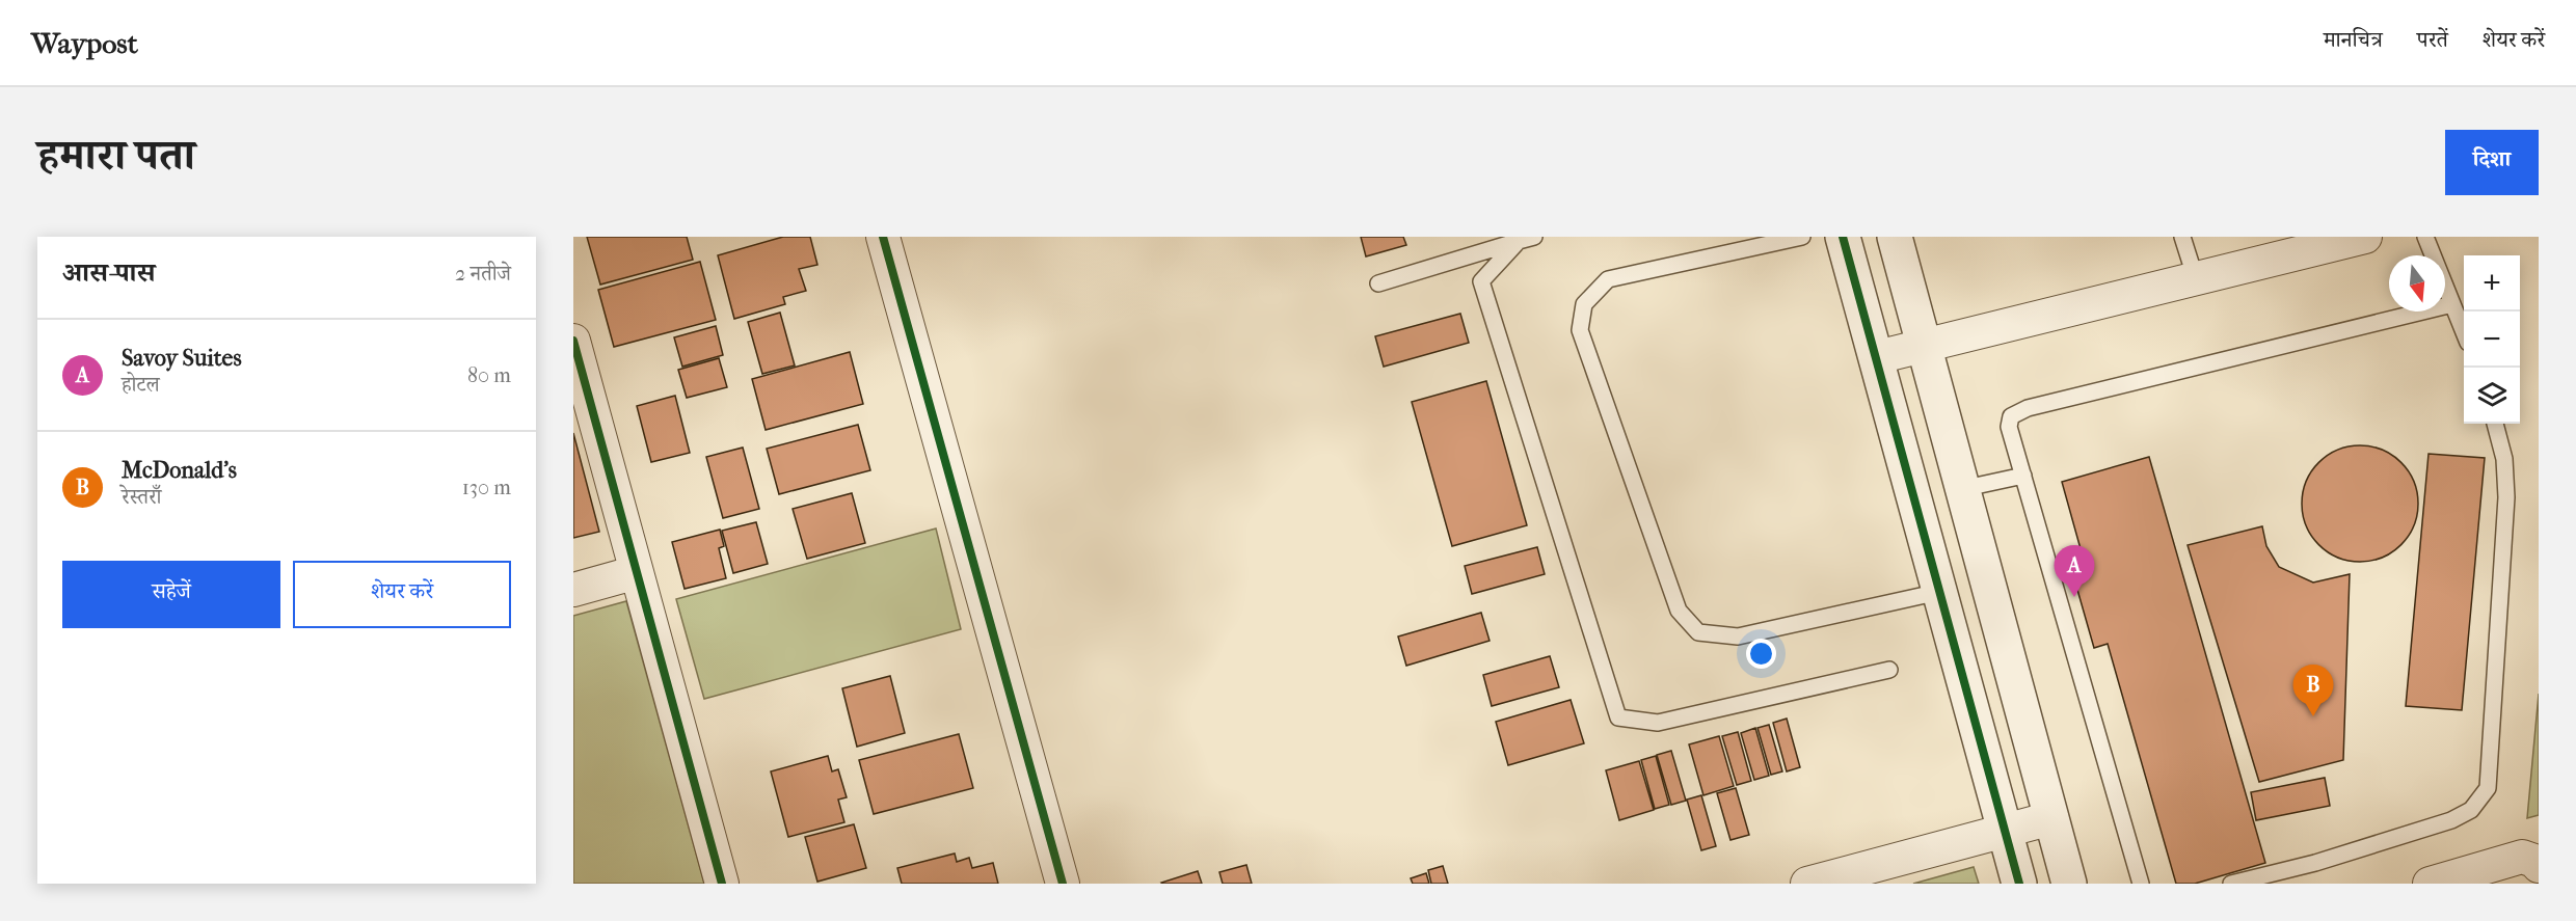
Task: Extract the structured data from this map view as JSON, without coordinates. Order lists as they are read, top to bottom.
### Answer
{
  "north": "bottom",
  "page": {
    "header": "Waypost",
    "nav": ["मानचित्र", "परतें", "शेयर करें"],
    "title": "हमारा पता",
    "buttons": [
      "दिशा",
      ["सहेजें", "शेयर करें"]
    ],
    "heading": ["आस-पास", "2 नतीजे"],
    "map_buttons": ["+", "−"],
    "list": [
      {
        "mark": "A",
        "name": "Savoy Suites",
        "note": "होटल",
        "value": "80 m"
      },
      {
        "mark": "B",
        "name": "McDonald's",
        "note": "रेस्तराँ",
        "value": "130 m"
      }
    ],
    "pins": ["A", "B"]
  }
}
